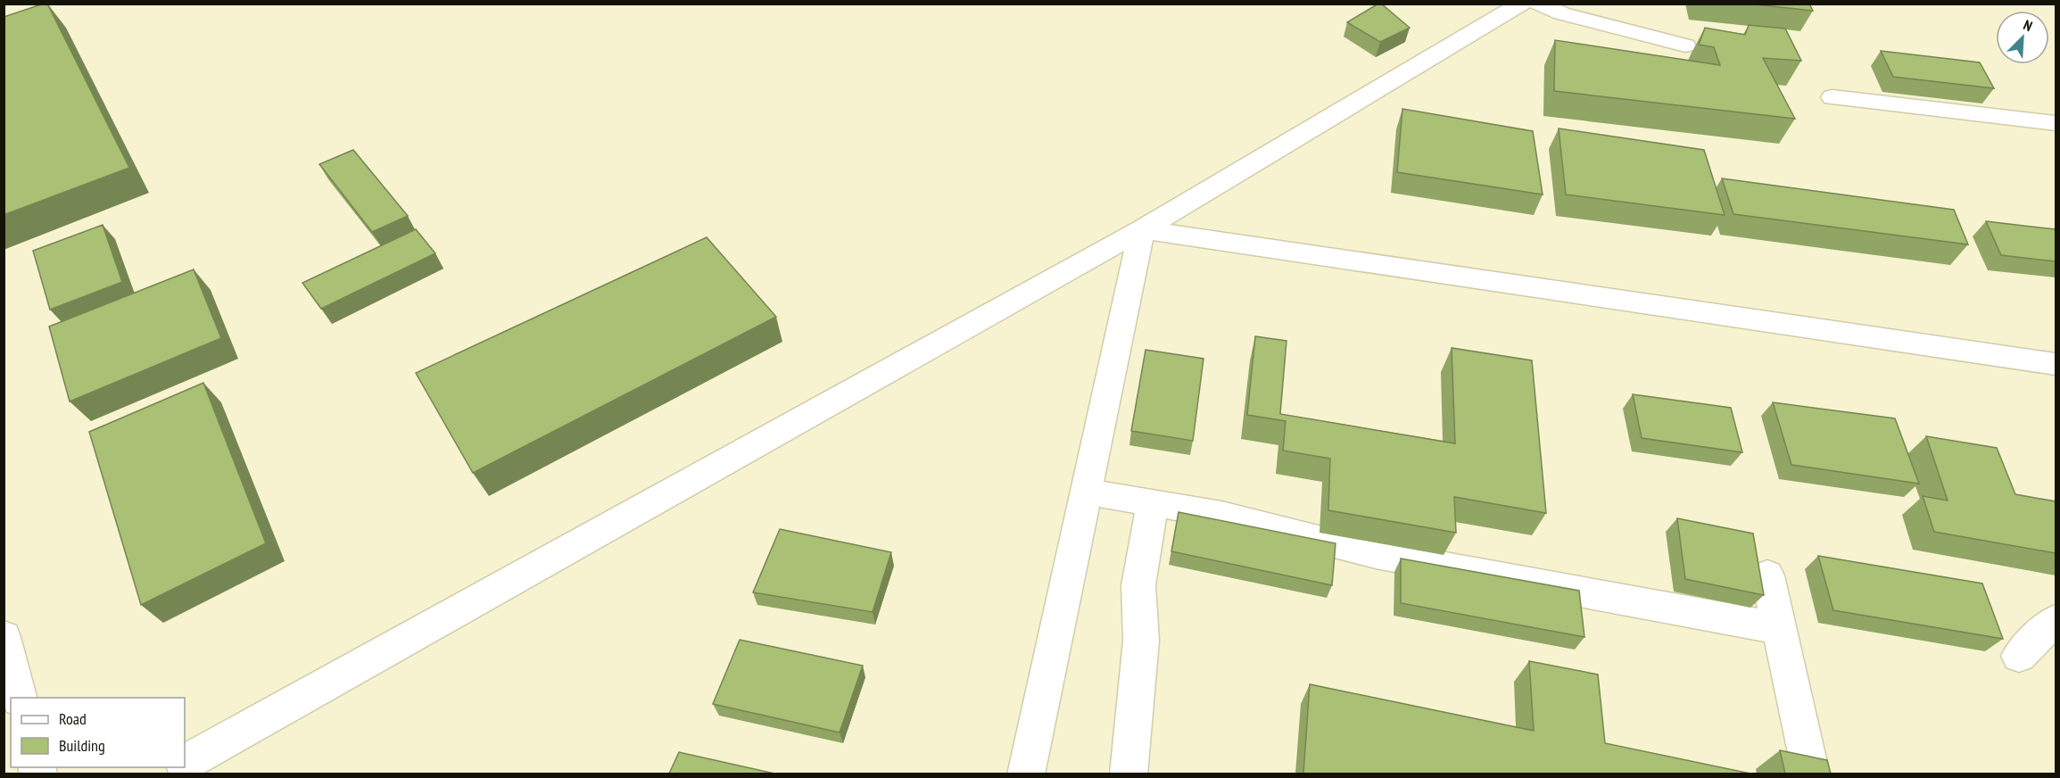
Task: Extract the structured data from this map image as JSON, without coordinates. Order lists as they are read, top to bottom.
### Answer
{
  "legend": ["Road", "Building"],
  "north": "top right"
}
